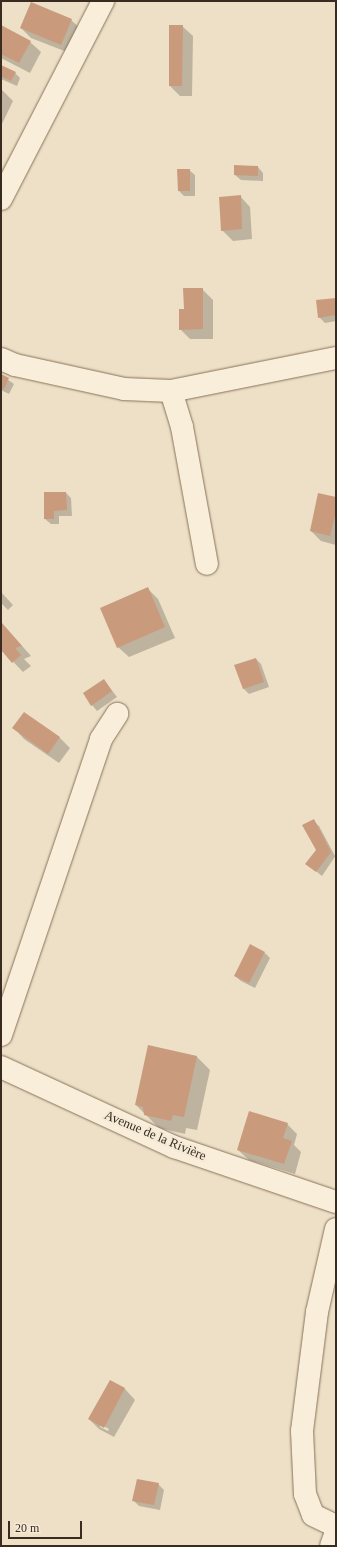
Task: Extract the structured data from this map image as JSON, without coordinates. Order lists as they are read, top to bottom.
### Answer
{
  "streets": {
    "street": ["Avenue de la Rivière"]
  },
  "scale_bar": "20 m"
}
